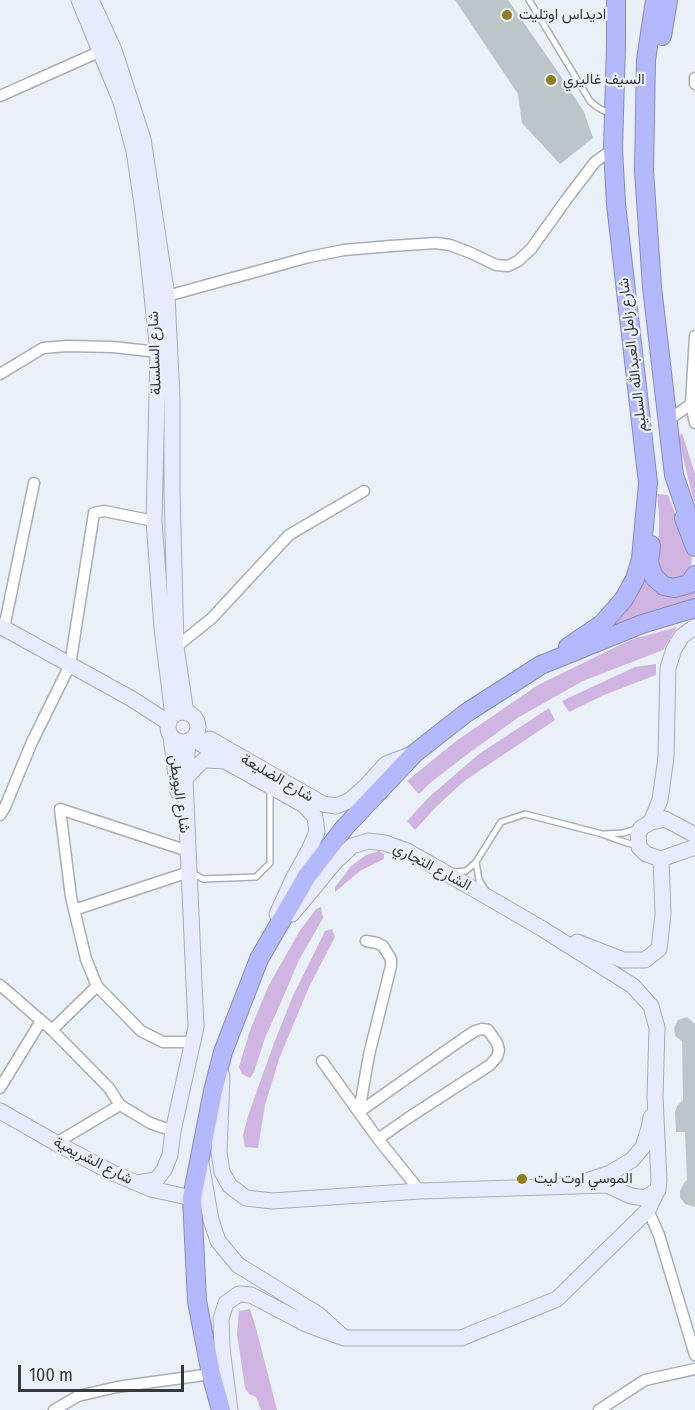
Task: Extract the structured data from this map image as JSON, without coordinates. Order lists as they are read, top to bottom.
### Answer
{
  "streets": {
    "highway": ["شارع زامل العبدالله السليم"],
    "street": [
      "شارع السلسلة",
      "شارع الضليعة",
      "شارع البويطن",
      "الشارع التجاري",
      "شارع الشريمية"
    ]
  },
  "crossings": [
    ["شارع السلسلة", "شارع البويطن"]
  ],
  "places": ["اديداس اوتليت", "السيف غاليري", "الموسي اوت ليت"],
  "scale_bar": "100 m"
}
